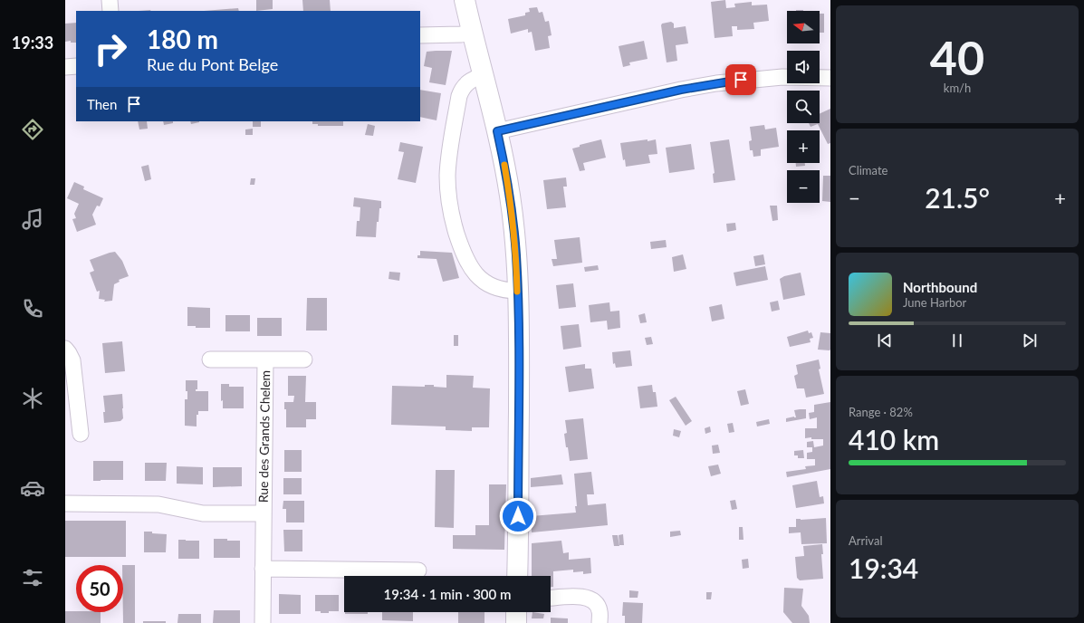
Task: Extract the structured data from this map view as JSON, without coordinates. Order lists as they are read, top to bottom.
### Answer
{
  "streets": {
    "street": ["Rue des Grands Chelem"]
  },
  "north": "left",
  "page": {
    "tabs": "19:33",
    "tile": [
      ["40", "km/h"],
      "Climate",
      ["Range · 82%", "410 km"],
      ["Arrival", "19:34"]
    ],
    "map_buttons": ["+", "−"],
    "turn": ["180 m", "Rue du Pont Belge"],
    "then": "Then",
    "heat": ["−", "21.5°", "+"],
    "song": ["Northbound", "June Harbor"],
    "limit": "50",
    "trip": "19:34 · 1 min · 300 m"
  }
}
